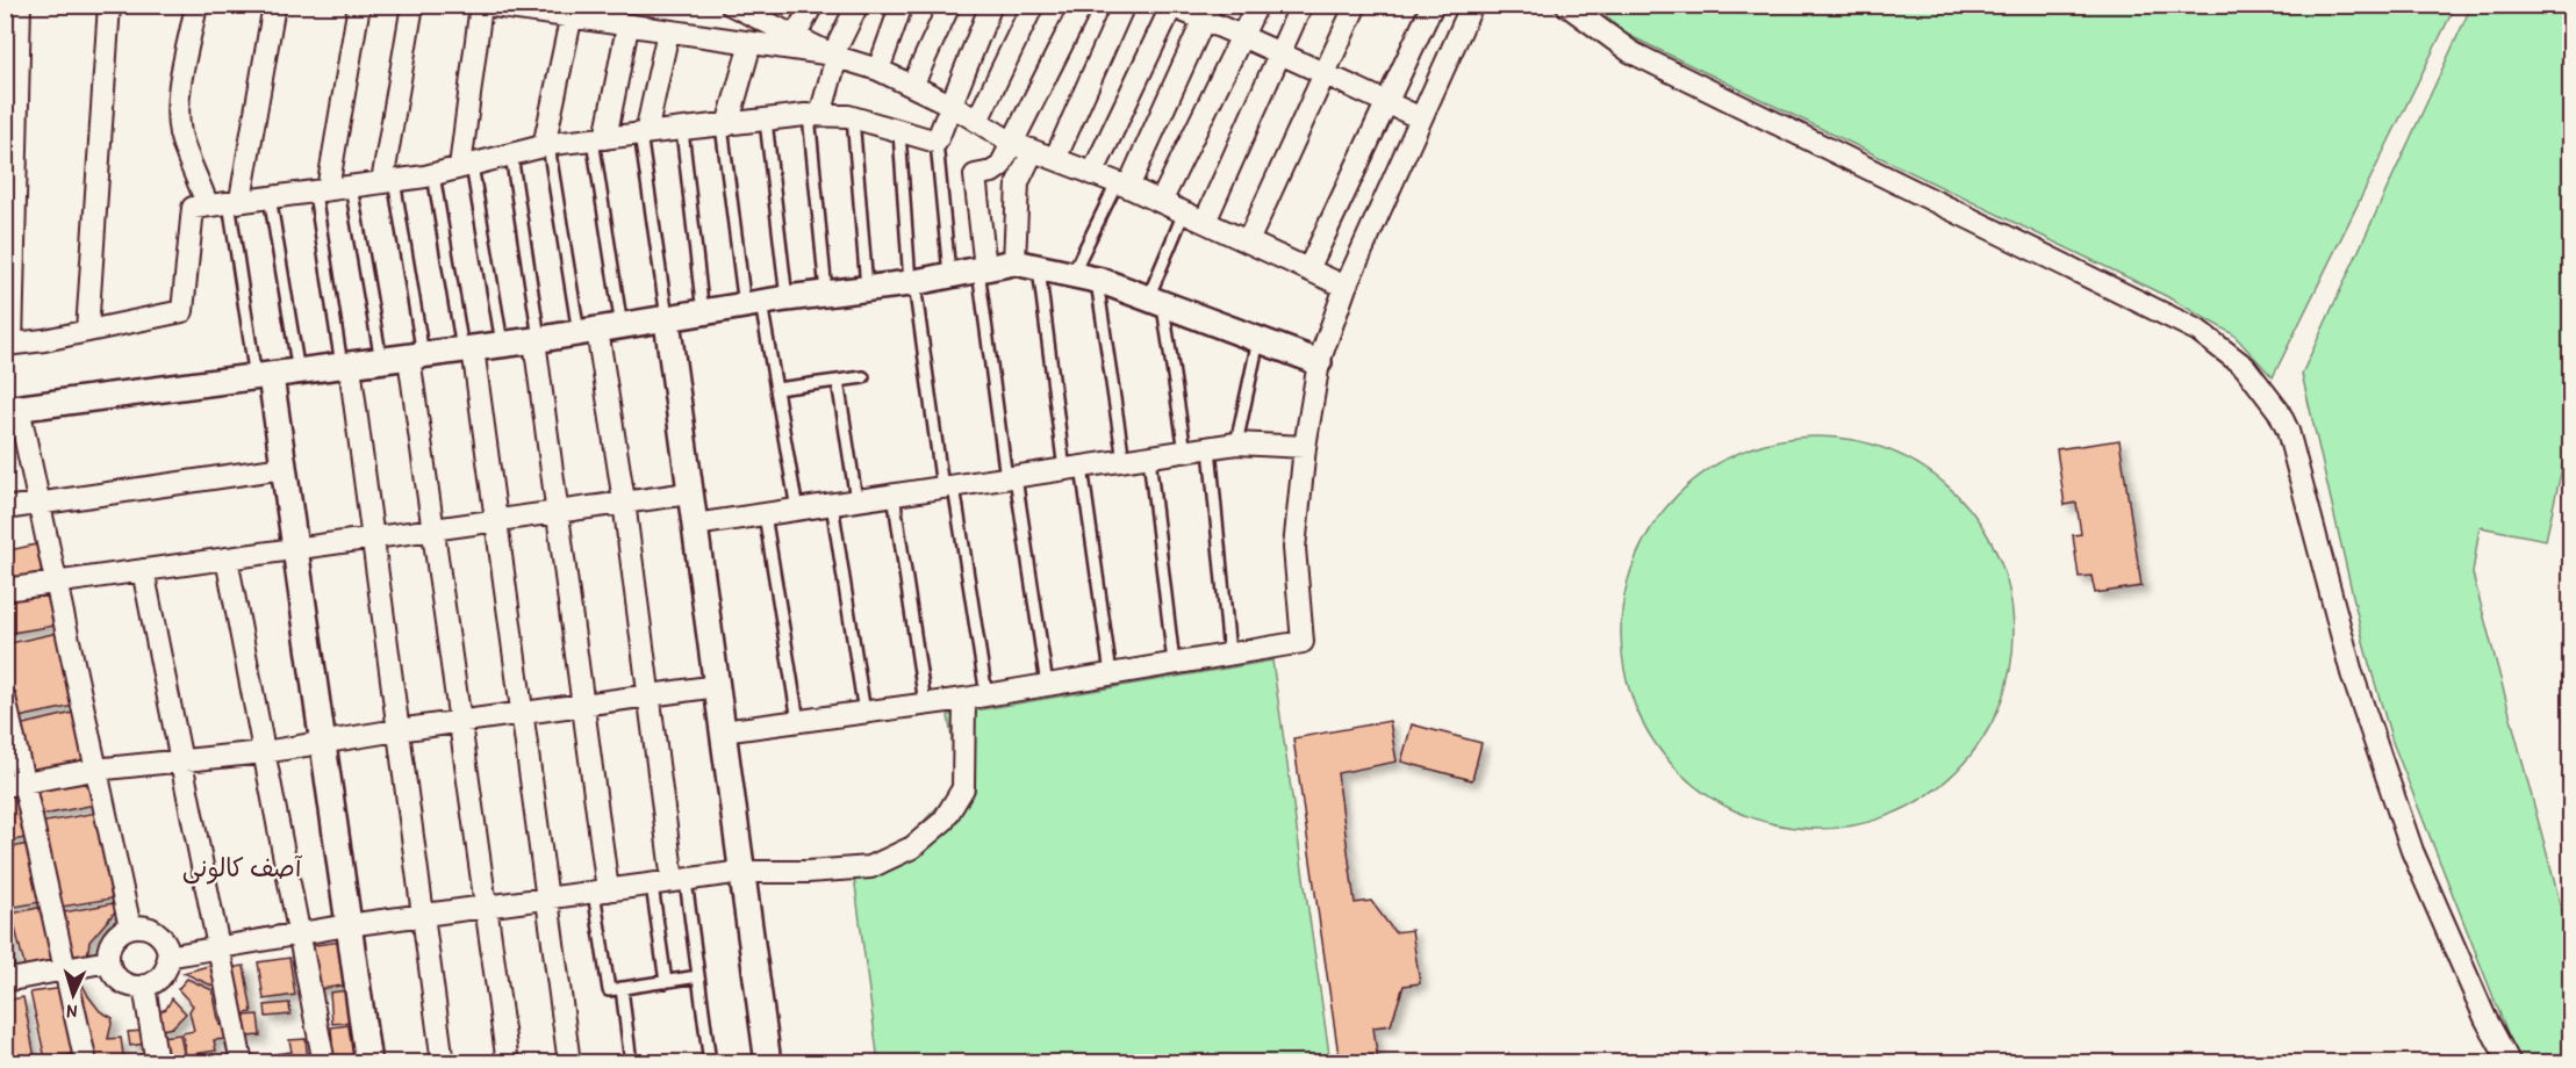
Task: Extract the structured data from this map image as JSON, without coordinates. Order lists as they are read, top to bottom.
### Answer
{
  "districts": ["آصف کالونی"],
  "north": "bottom"
}
